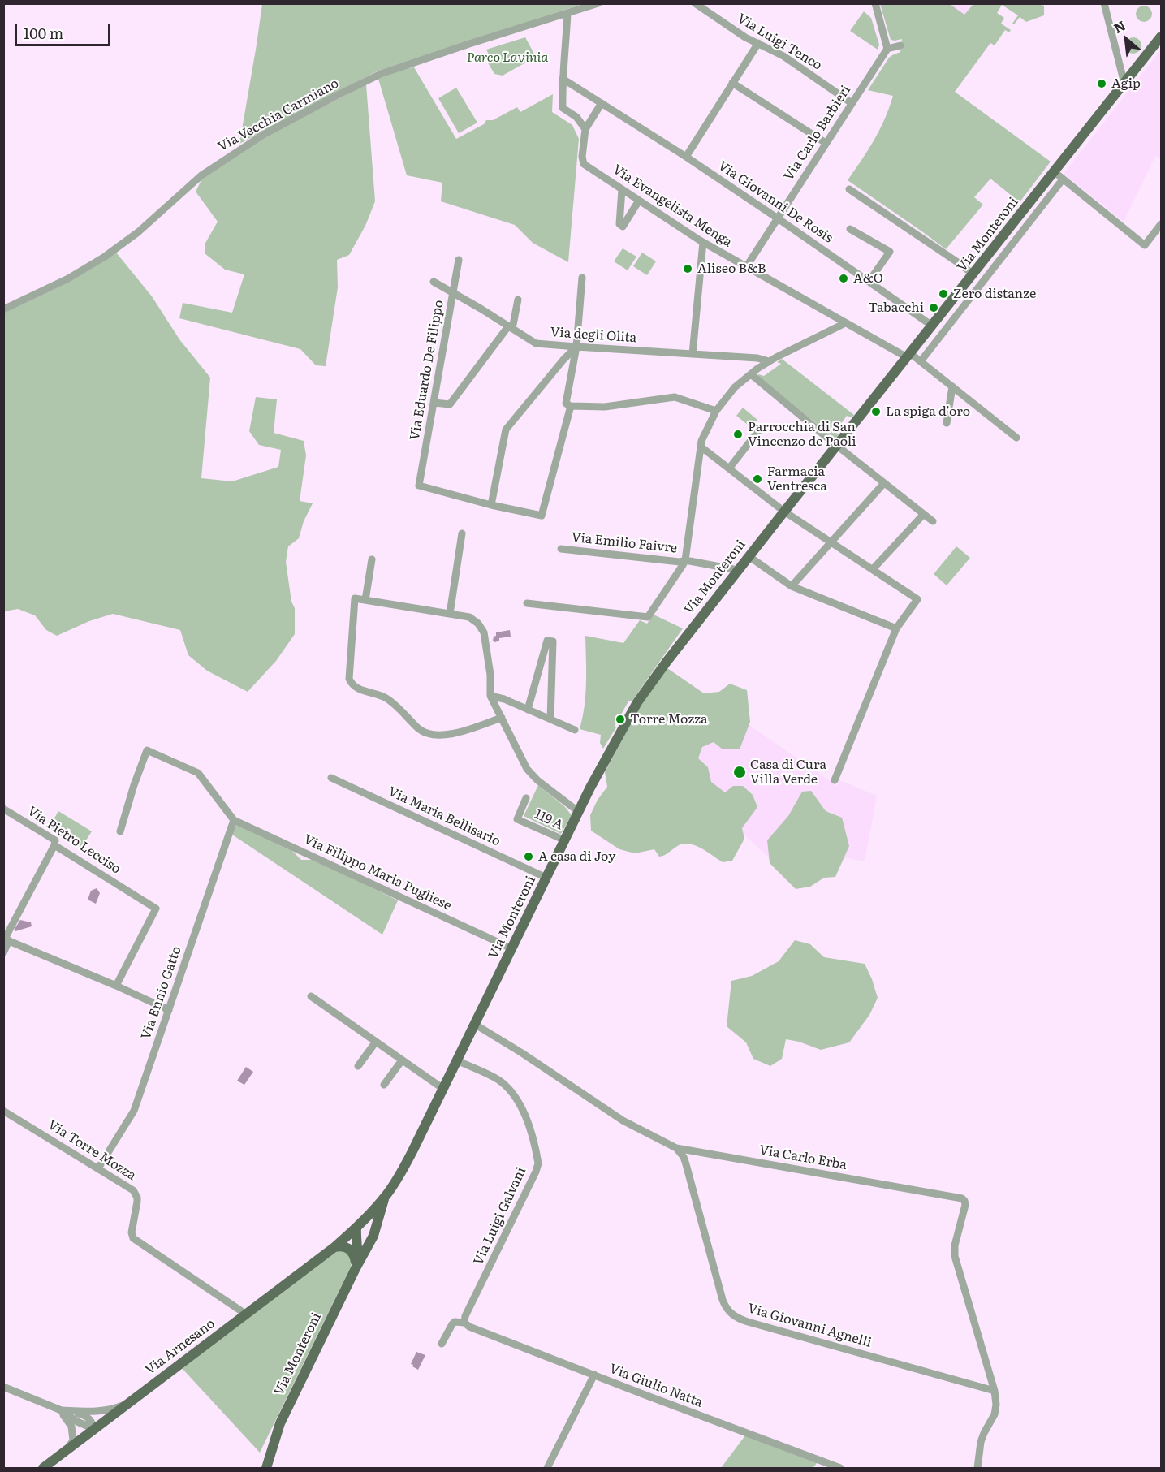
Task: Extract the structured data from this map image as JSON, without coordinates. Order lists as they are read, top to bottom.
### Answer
{
  "streets": {
    "main road": ["Via Monteroni", "Via Arnesano"],
    "street": [
      "Via Luigi Tenco",
      "Via Vecchia Carmiano",
      "Via Carlo Barbieri",
      "Via Giovanni De Rosis",
      "Via Evangelista Menga",
      "Via degli Olita",
      "Via Eduardo De Filippo",
      "Via Emilio Faivre",
      "Via Maria Bellisario",
      "119 A",
      "Via Pietro Lecciso",
      "Via Filippo Maria Pugliese",
      "Via Ennio Gatto",
      "Via Torre Mozza",
      "Via Carlo Erba",
      "Via Luigi Galvani",
      "Via Giovanni Agnelli",
      "Via Giulio Natta"
    ]
  },
  "crossings": [
    ["Via Luigi Tenco", "Via Carlo Barbieri"],
    ["Via Carlo Barbieri", "Via Giovanni De Rosis"],
    ["Via Carlo Barbieri", "Via Evangelista Menga"],
    ["Via Giovanni De Rosis", "Via Monteroni"],
    ["Via Evangelista Menga", "Via Monteroni"],
    ["Via Monteroni", "Via Emilio Faivre"],
    ["Via Monteroni", "Via Maria Bellisario"],
    ["Via Monteroni", "119 A"],
    ["Via Monteroni", "Via Filippo Maria Pugliese"],
    ["Via Monteroni", "Via Carlo Erba"],
    ["Via Monteroni", "Via Luigi Galvani"],
    ["Via Monteroni", "Via Arnesano"],
    ["Via degli Olita", "Via Eduardo De Filippo"],
    ["Via Filippo Maria Pugliese", "Via Ennio Gatto"],
    ["Via Ennio Gatto", "Via Torre Mozza"],
    ["Via Torre Mozza", "Via Arnesano"],
    ["Via Carlo Erba", "Via Giovanni Agnelli"],
    ["Via Luigi Galvani", "Via Giulio Natta"]
  ],
  "parks": ["Parco Lavinia"],
  "places": [
    "Agip",
    "Aliseo B&B",
    "A&O",
    "Zero distanze",
    "Tabacchi",
    "La spiga d'oro",
    "Parrocchia di San Vincenzo de Paoli",
    "Farmacia Ventresca",
    "Torre Mozza",
    "Casa di Cura Villa Verde",
    "A casa di Joy"
  ],
  "scale_bar": "100 m",
  "north": "top left"
}
